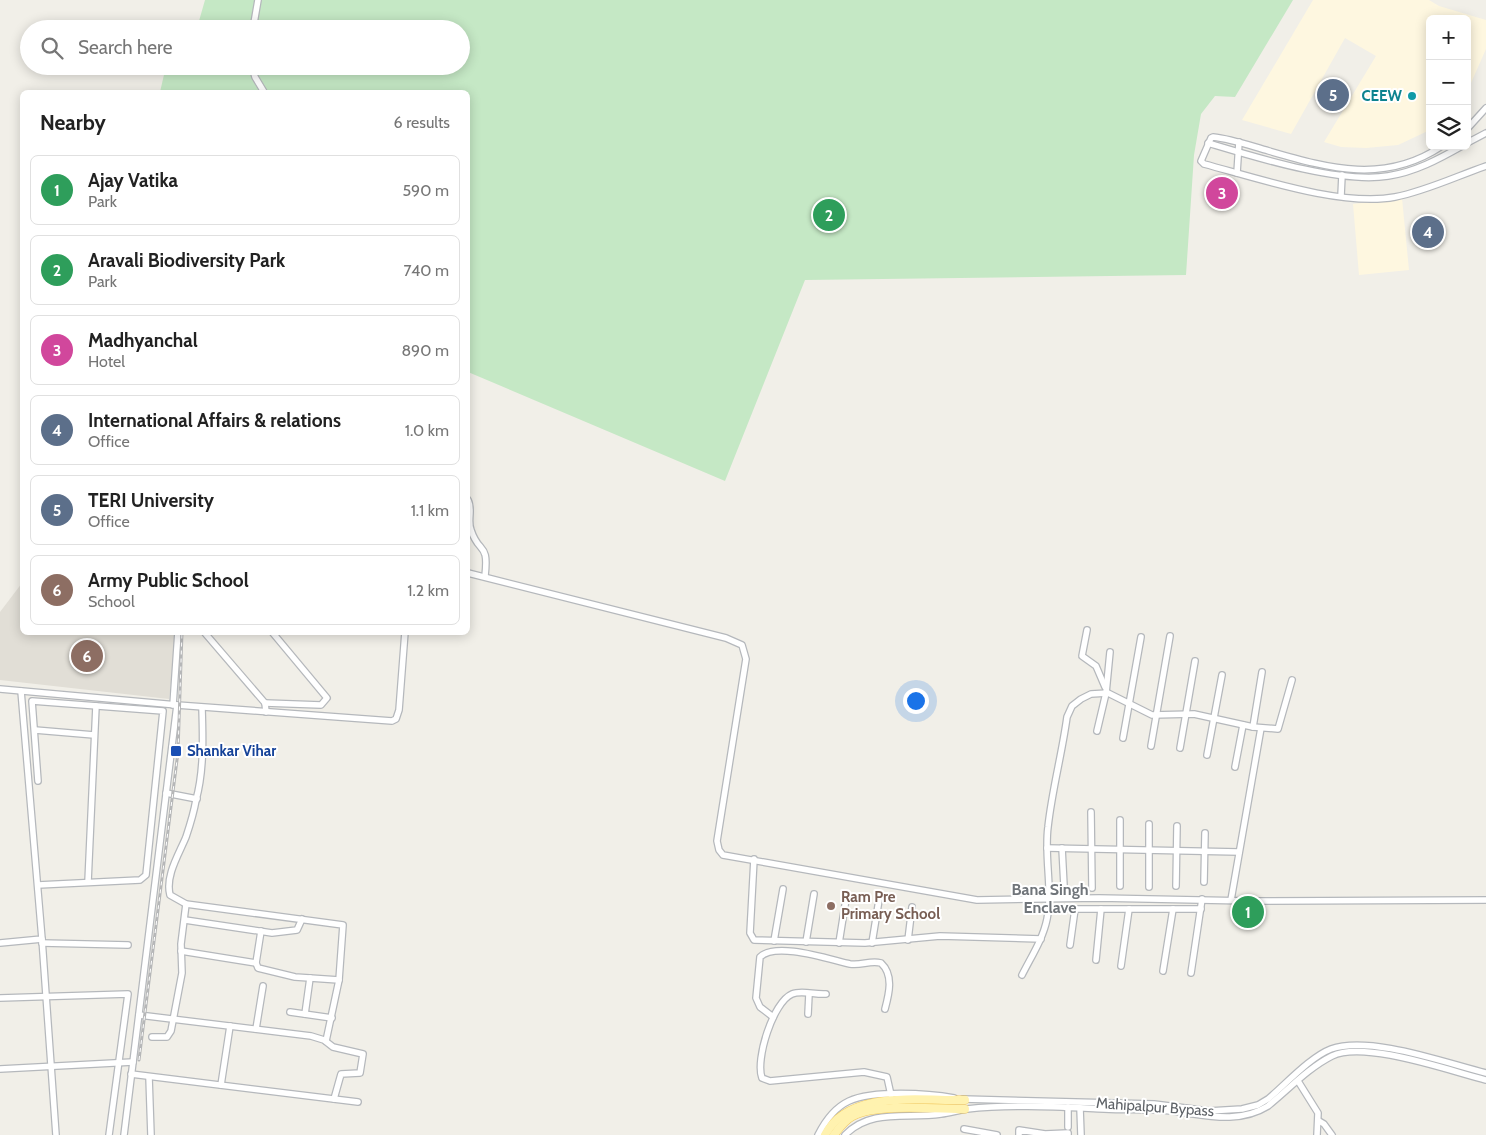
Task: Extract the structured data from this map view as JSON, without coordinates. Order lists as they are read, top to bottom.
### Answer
{
  "streets": {
    "street": ["Mahipalpur Bypass"]
  },
  "districts": ["Bana Singh Enclave"],
  "places": {
    "other": ["CEEW", "Ram Pre Primary School"],
    "transit": ["Shankar Vihar"]
  },
  "page": {
    "map_buttons": ["+", "−"],
    "search": "Search here",
    "pins": [
      "5",
      "3",
      "2",
      "4",
      "6",
      "1"
    ],
    "heading": ["Nearby", "6 results"],
    "list": [
      {
        "mark": "1",
        "name": "Ajay Vatika",
        "note": "Park",
        "value": "590 m"
      },
      {
        "mark": "2",
        "name": "Aravali Biodiversity Park",
        "note": "Park",
        "value": "740 m"
      },
      {
        "mark": "3",
        "name": "Madhyanchal",
        "note": "Hotel",
        "value": "890 m"
      },
      {
        "mark": "4",
        "name": "International Affairs & relations",
        "note": "Office",
        "value": "1.0 km"
      },
      {
        "mark": "5",
        "name": "TERI University",
        "note": "Office",
        "value": "1.1 km"
      },
      {
        "mark": "6",
        "name": "Army Public School",
        "note": "School",
        "value": "1.2 km"
      }
    ]
  }
}
